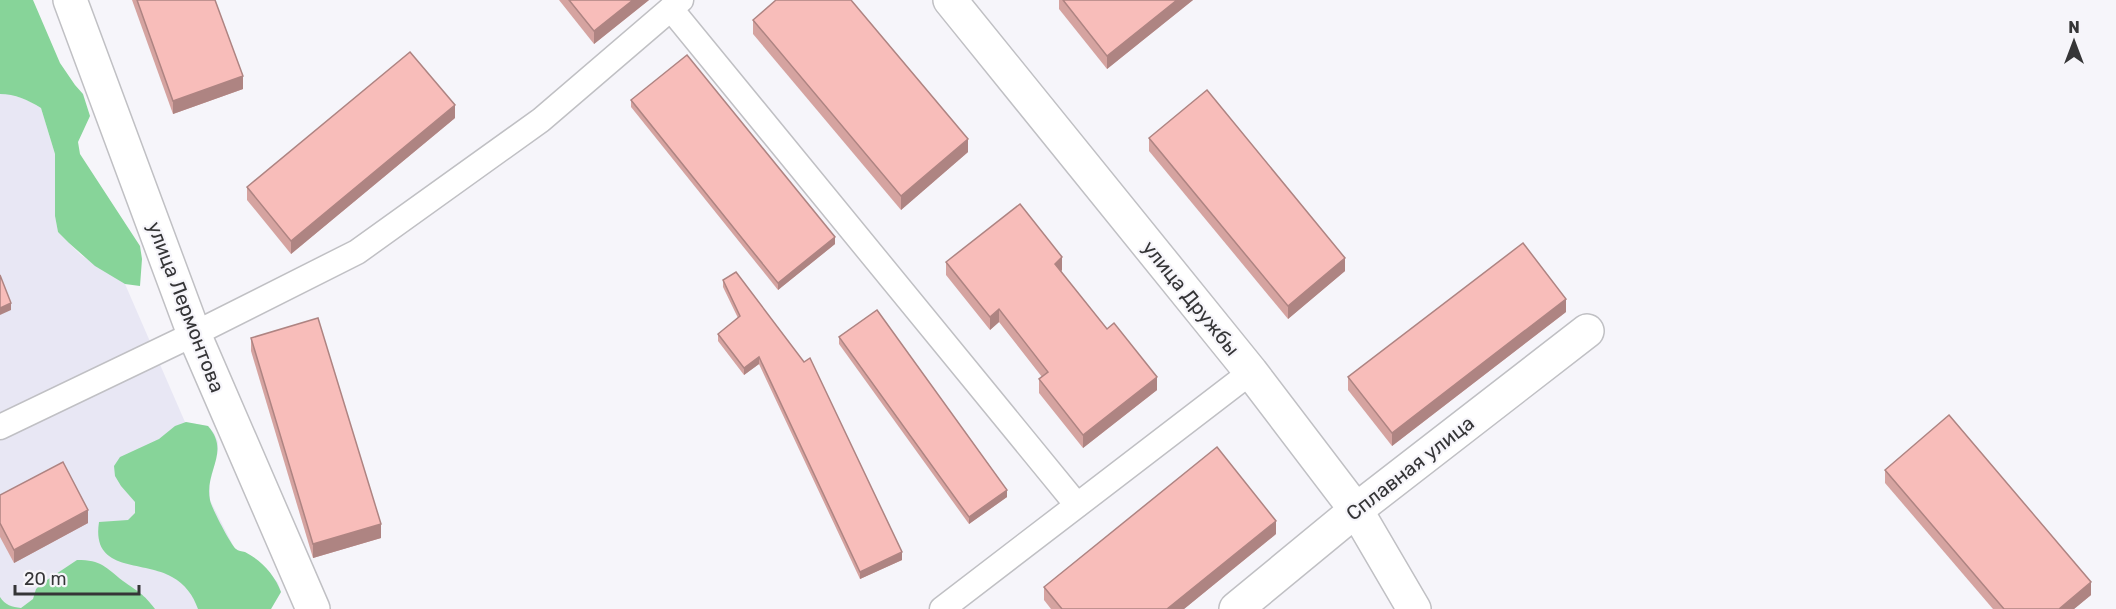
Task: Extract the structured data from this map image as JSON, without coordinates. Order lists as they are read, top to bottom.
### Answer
{
  "streets": {
    "street": ["улица Дружбы", "улица Лермонтова", "Сплавная улица"]
  },
  "crossings": [
    ["улица Дружбы", "Сплавная улица"]
  ],
  "scale_bar": "20 m",
  "north": "top"
}
